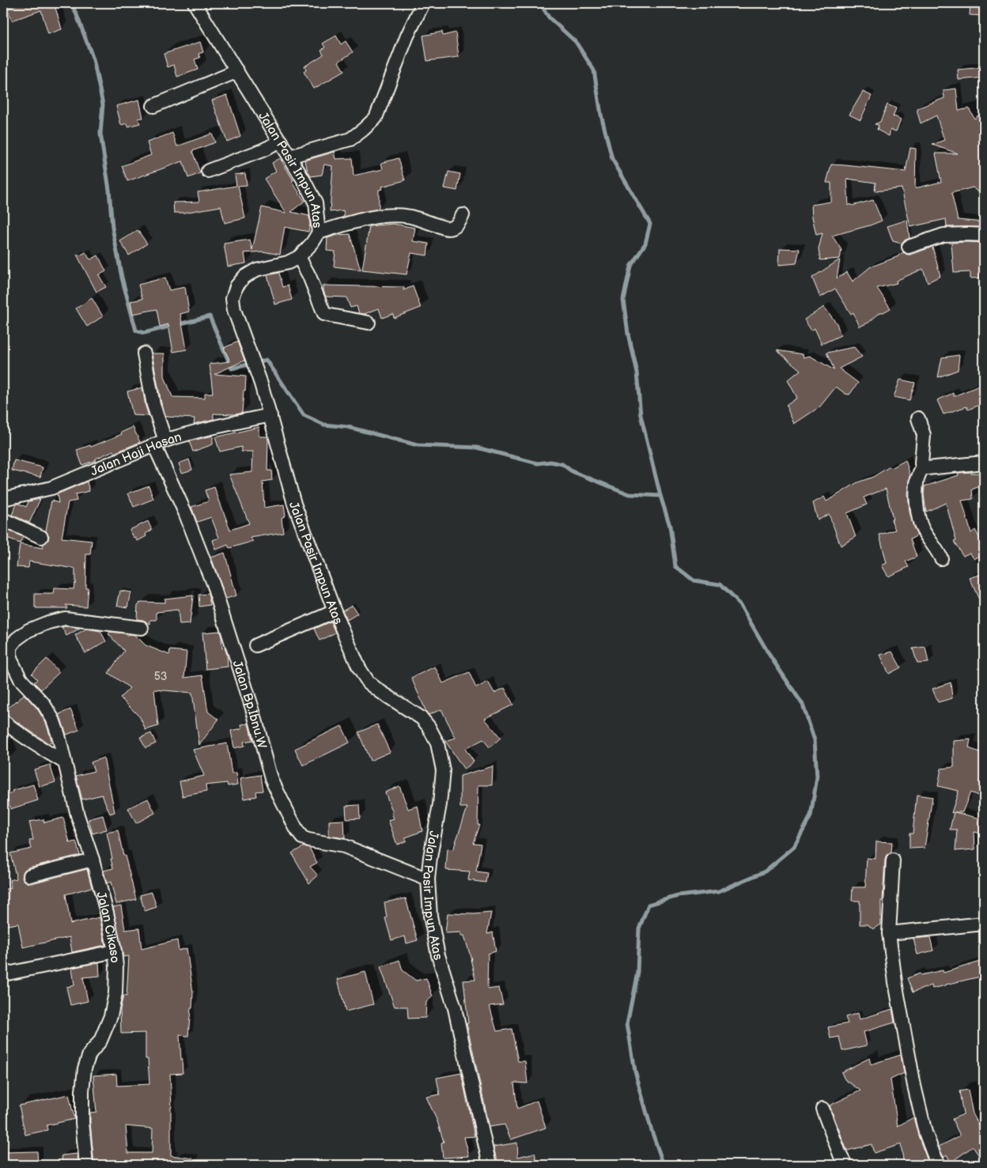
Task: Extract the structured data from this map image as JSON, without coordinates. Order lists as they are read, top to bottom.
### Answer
{
  "streets": {
    "street": [
      "Jalan Pasir Impun Atas",
      "Jalan Haji Hasan",
      "Jalan Bp.Ibnu.W",
      "Jalan Cikaso"
    ]
  },
  "crossings": [
    ["Jalan Pasir Impun Atas", "Jalan Haji Hasan"],
    ["Jalan Pasir Impun Atas", "Jalan Bp.Ibnu.W"],
    ["Jalan Haji Hasan", "Jalan Bp.Ibnu.W"]
  ],
  "house_numbers": ["53"]
}
